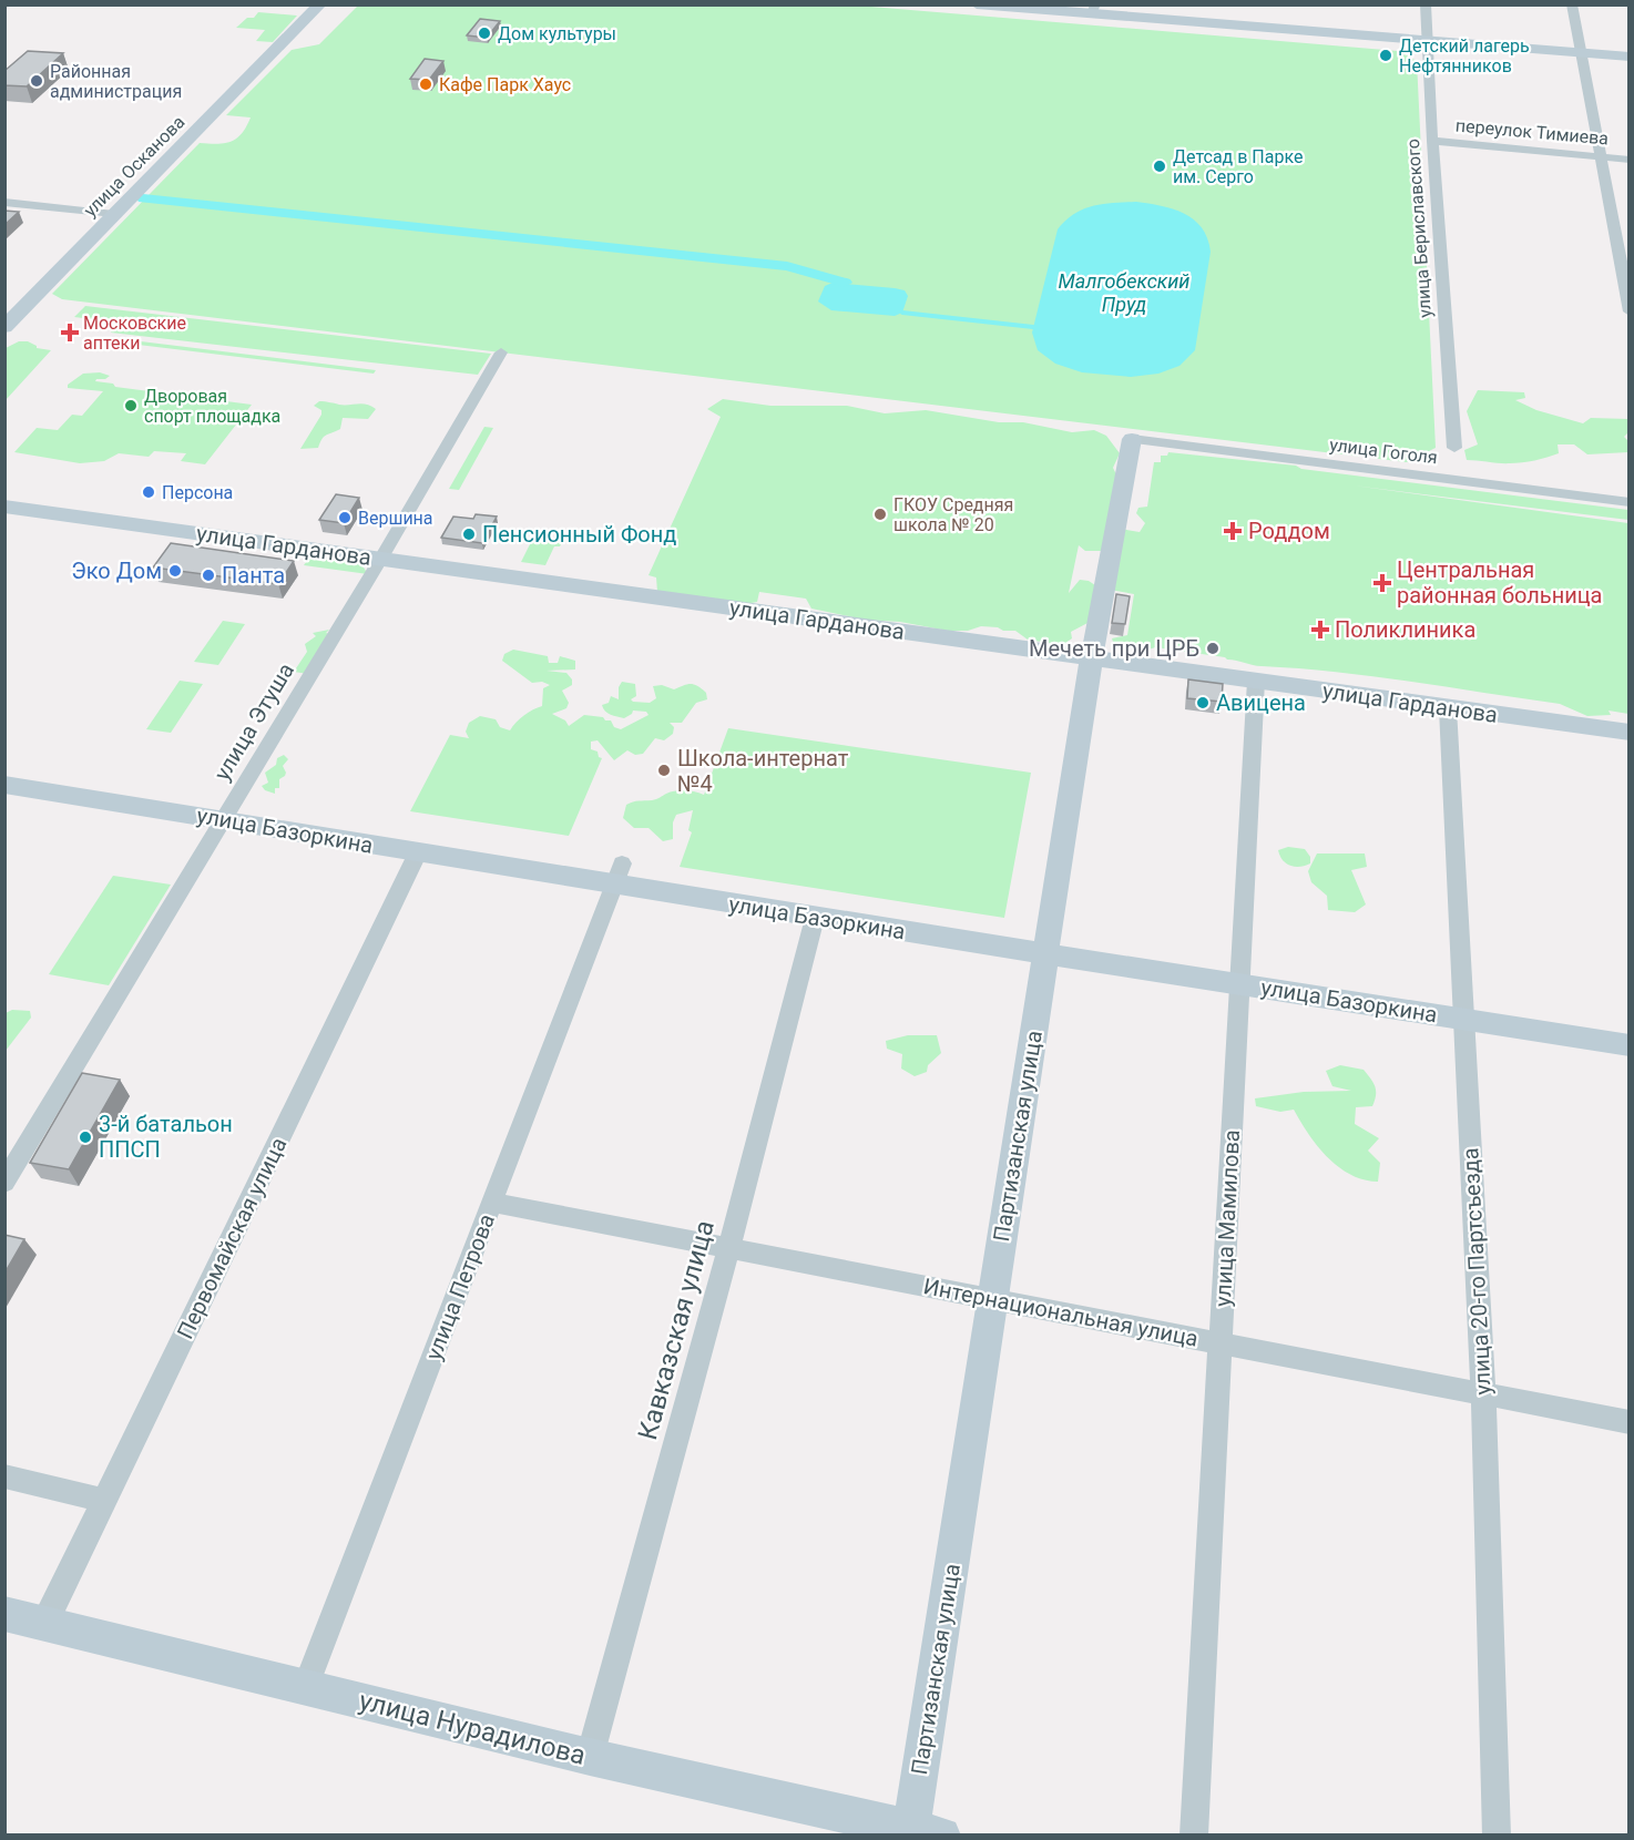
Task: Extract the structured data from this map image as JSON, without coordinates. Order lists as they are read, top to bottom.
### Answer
{
  "streets": {
    "street": [
      "переулок Тимиева",
      "улица Осканова",
      "улица Бериславского",
      "улица Гоголя",
      "улица Гарданова",
      "улица Этуша",
      "улица Базоркина",
      "Партизанская улица",
      "улица Мамилова",
      "Первомайская улица",
      "улица 20-го Партсъезда",
      "улица Петрова",
      "Интернациональная улица",
      "Кавказская улица",
      "улица Нурадилова"
    ]
  },
  "crossings": [
    ["переулок Тимиева", "улица Бериславского"],
    ["улица Бериславского", "улица Гоголя"],
    ["улица Гоголя", "Партизанская улица"],
    ["улица Гарданова", "улица Этуша"],
    ["улица Гарданова", "Партизанская улица"],
    ["улица Гарданова", "улица Мамилова"],
    ["улица Гарданова", "улица 20-го Партсъезда"],
    ["улица Этуша", "улица Базоркина"],
    ["улица Базоркина", "Партизанская улица"],
    ["улица Базоркина", "улица Мамилова"],
    ["улица Базоркина", "Первомайская улица"],
    ["улица Базоркина", "улица 20-го Партсъезда"],
    ["улица Базоркина", "улица Петрова"],
    ["улица Базоркина", "Кавказская улица"],
    ["Партизанская улица", "Интернациональная улица"],
    ["Партизанская улица", "улица Нурадилова"],
    ["улица Мамилова", "Интернациональная улица"],
    ["Первомайская улица", "улица Нурадилова"],
    ["улица 20-го Партсъезда", "Интернациональная улица"],
    ["улица Петрова", "Интернациональная улица"],
    ["улица Петрова", "улица Нурадилова"],
    ["Интернациональная улица", "Кавказская улица"],
    ["Кавказская улица", "улица Нурадилова"]
  ],
  "water": ["Малгобекский Пруд"],
  "places": {
    "other": [
      "Дом культуры",
      "Детский лагерь Нефтянников",
      "Районная администрация",
      "Кафе Парк Хаус",
      "Детсад в Парке им. Серго",
      "Дворовая спорт площадка",
      "Персона",
      "ГКОУ Средняя школа № 20",
      "Вершина",
      "Пенсионный Фонд",
      "Эко Дом",
      "Панта",
      "Мечеть при ЦРБ",
      "Авицена",
      "Школа-интернат №4",
      "3-й батальон ППСП"
    ],
    "health": [
      "Московские аптеки",
      "Роддом",
      "Центральная районная больница",
      "Поликлиника"
    ]
  }
}
